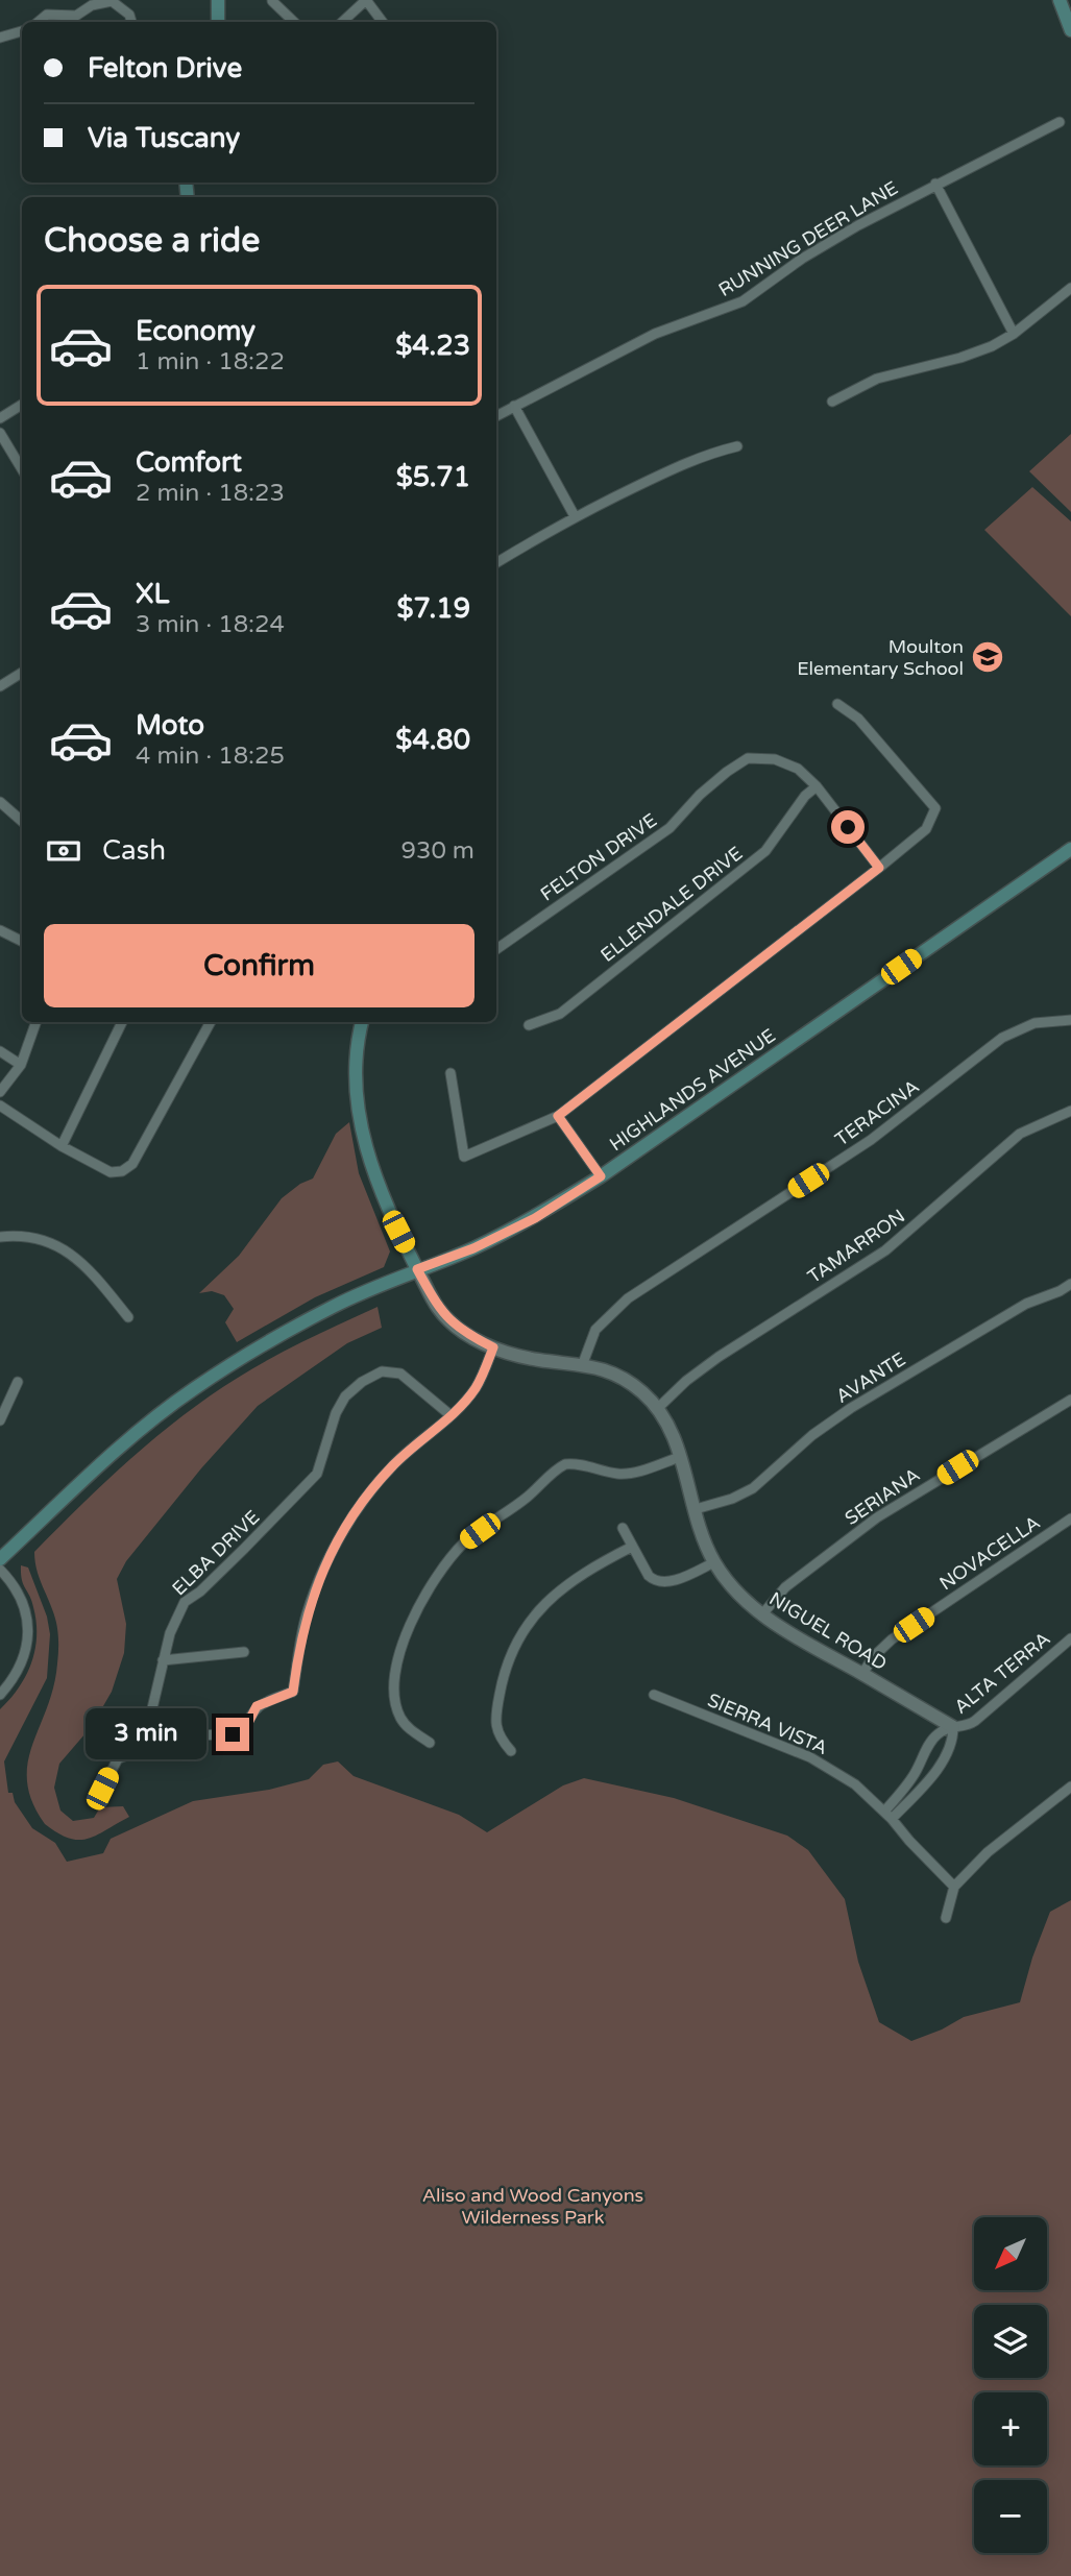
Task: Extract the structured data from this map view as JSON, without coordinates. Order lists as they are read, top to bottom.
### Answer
{
  "streets": {
    "main road": ["HIGHLANDS AVENUE", "NIGUEL ROAD"],
    "street": [
      "RUNNING DEER LANE",
      "FELTON DRIVE",
      "ELLENDALE DRIVE",
      "TERACINA",
      "TAMARRON",
      "AVANTE",
      "SERIANA",
      "ELBA DRIVE",
      "NOVACELLA",
      "ALTA TERRA",
      "SIERRA VISTA"
    ]
  },
  "crossings": [
    ["FELTON DRIVE", "ELLENDALE DRIVE"],
    ["HIGHLANDS AVENUE", "NIGUEL ROAD"],
    ["TERACINA", "NIGUEL ROAD"],
    ["TAMARRON", "NIGUEL ROAD"],
    ["AVANTE", "NIGUEL ROAD"],
    ["SERIANA", "NIGUEL ROAD"],
    ["NOVACELLA", "NIGUEL ROAD"],
    ["NIGUEL ROAD", "ALTA TERRA"],
    ["ALTA TERRA", "SIERRA VISTA"]
  ],
  "parks": ["Aliso and Wood Canyons Wilderness Park"],
  "places": {
    "school or university": ["Moulton Elementary School"]
  },
  "north": "bottom left",
  "page": {
    "banner": ["Felton Drive", "Via Tuscany"],
    "heading": "Choose a ride",
    "list": [
      {
        "name": "Economy",
        "note": "1 min · 18:22",
        "value": "$4.23"
      },
      {
        "name": "Comfort",
        "note": "2 min · 18:23",
        "value": "$5.71"
      },
      {
        "name": "XL",
        "note": "3 min · 18:24",
        "value": "$7.19"
      },
      {
        "name": "Moto",
        "note": "4 min · 18:25",
        "value": "$4.80"
      }
    ],
    "pay": ["Cash", "930 m"],
    "buttons": "Confirm",
    "bubble": "3 min",
    "map_buttons": ["+", "−"]
  }
}
